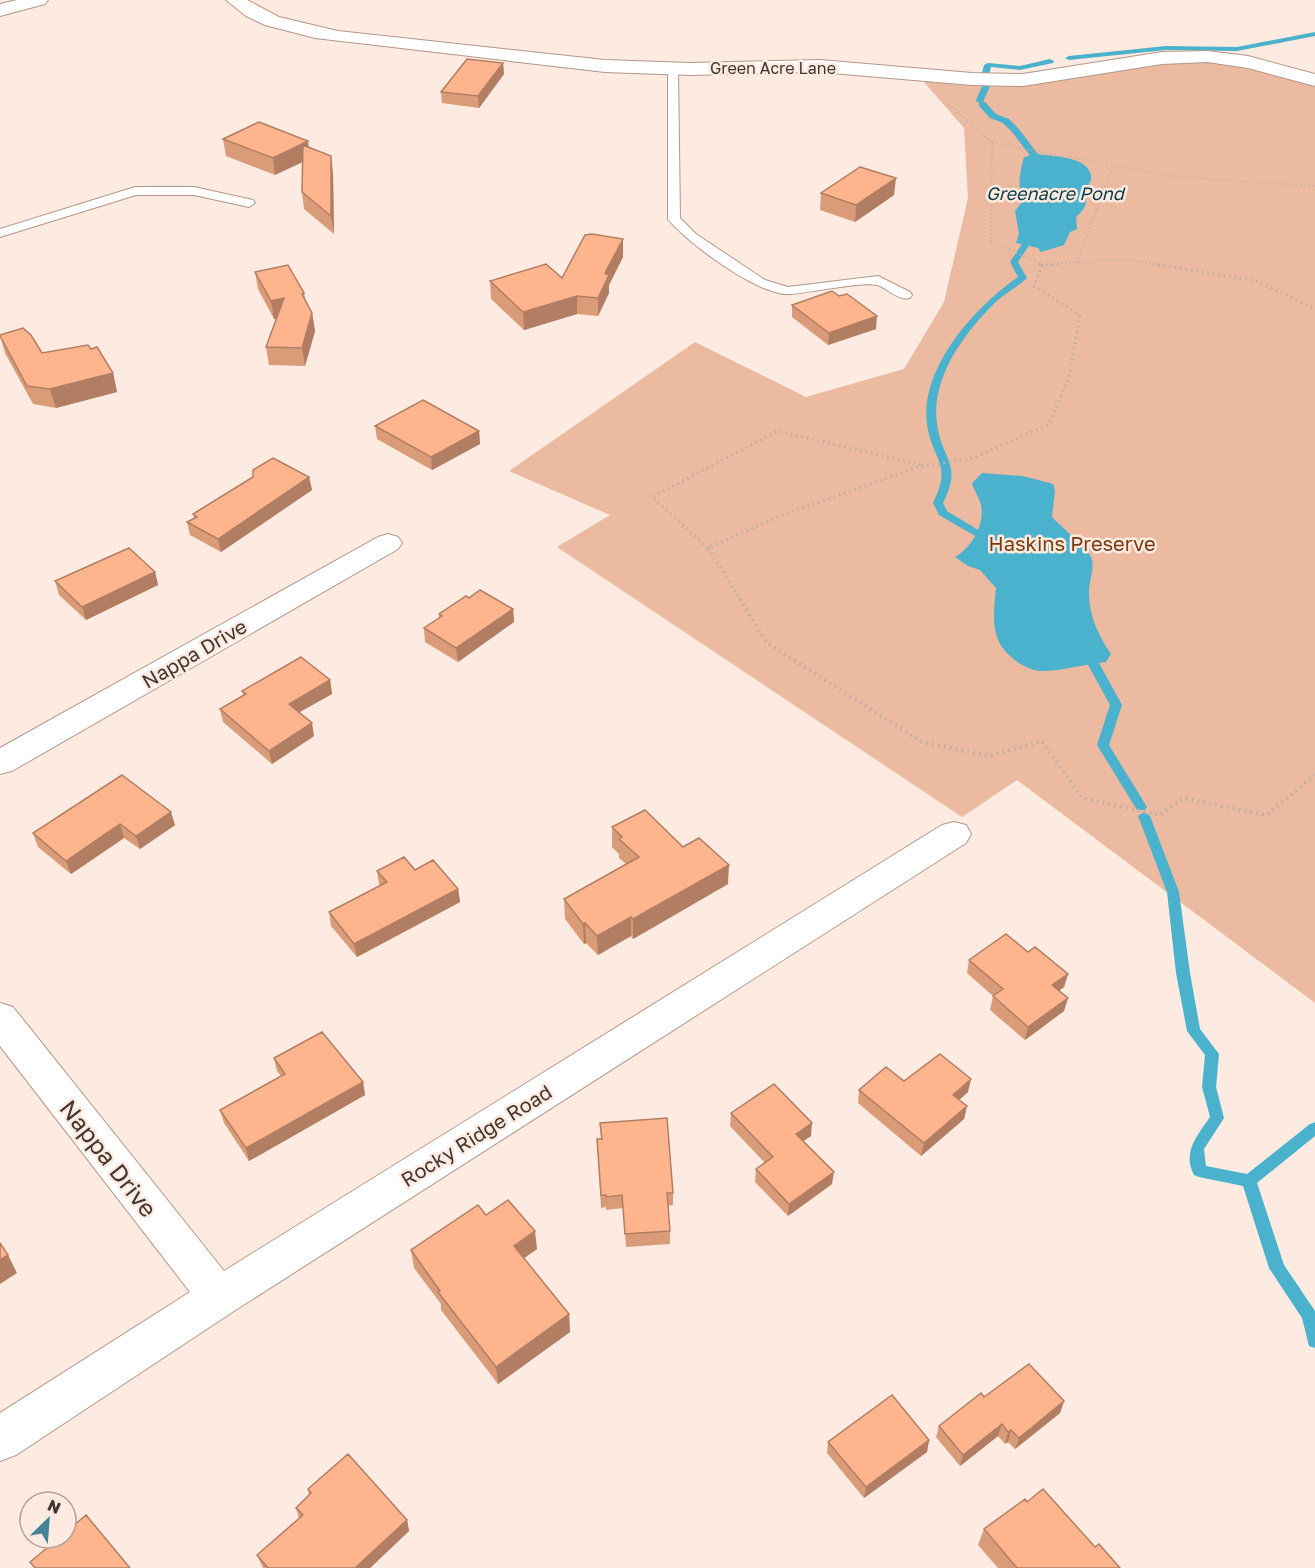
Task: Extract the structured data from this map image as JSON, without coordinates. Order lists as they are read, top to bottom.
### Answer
{
  "streets": {
    "street": ["Green Acre Lane", "Nappa Drive", "Rocky Ridge Road"]
  },
  "crossings": [
    ["Nappa Drive", "Rocky Ridge Road"]
  ],
  "water": ["Greenacre Pond"],
  "parks": ["Haskins Preserve"],
  "north": "top right"
}
